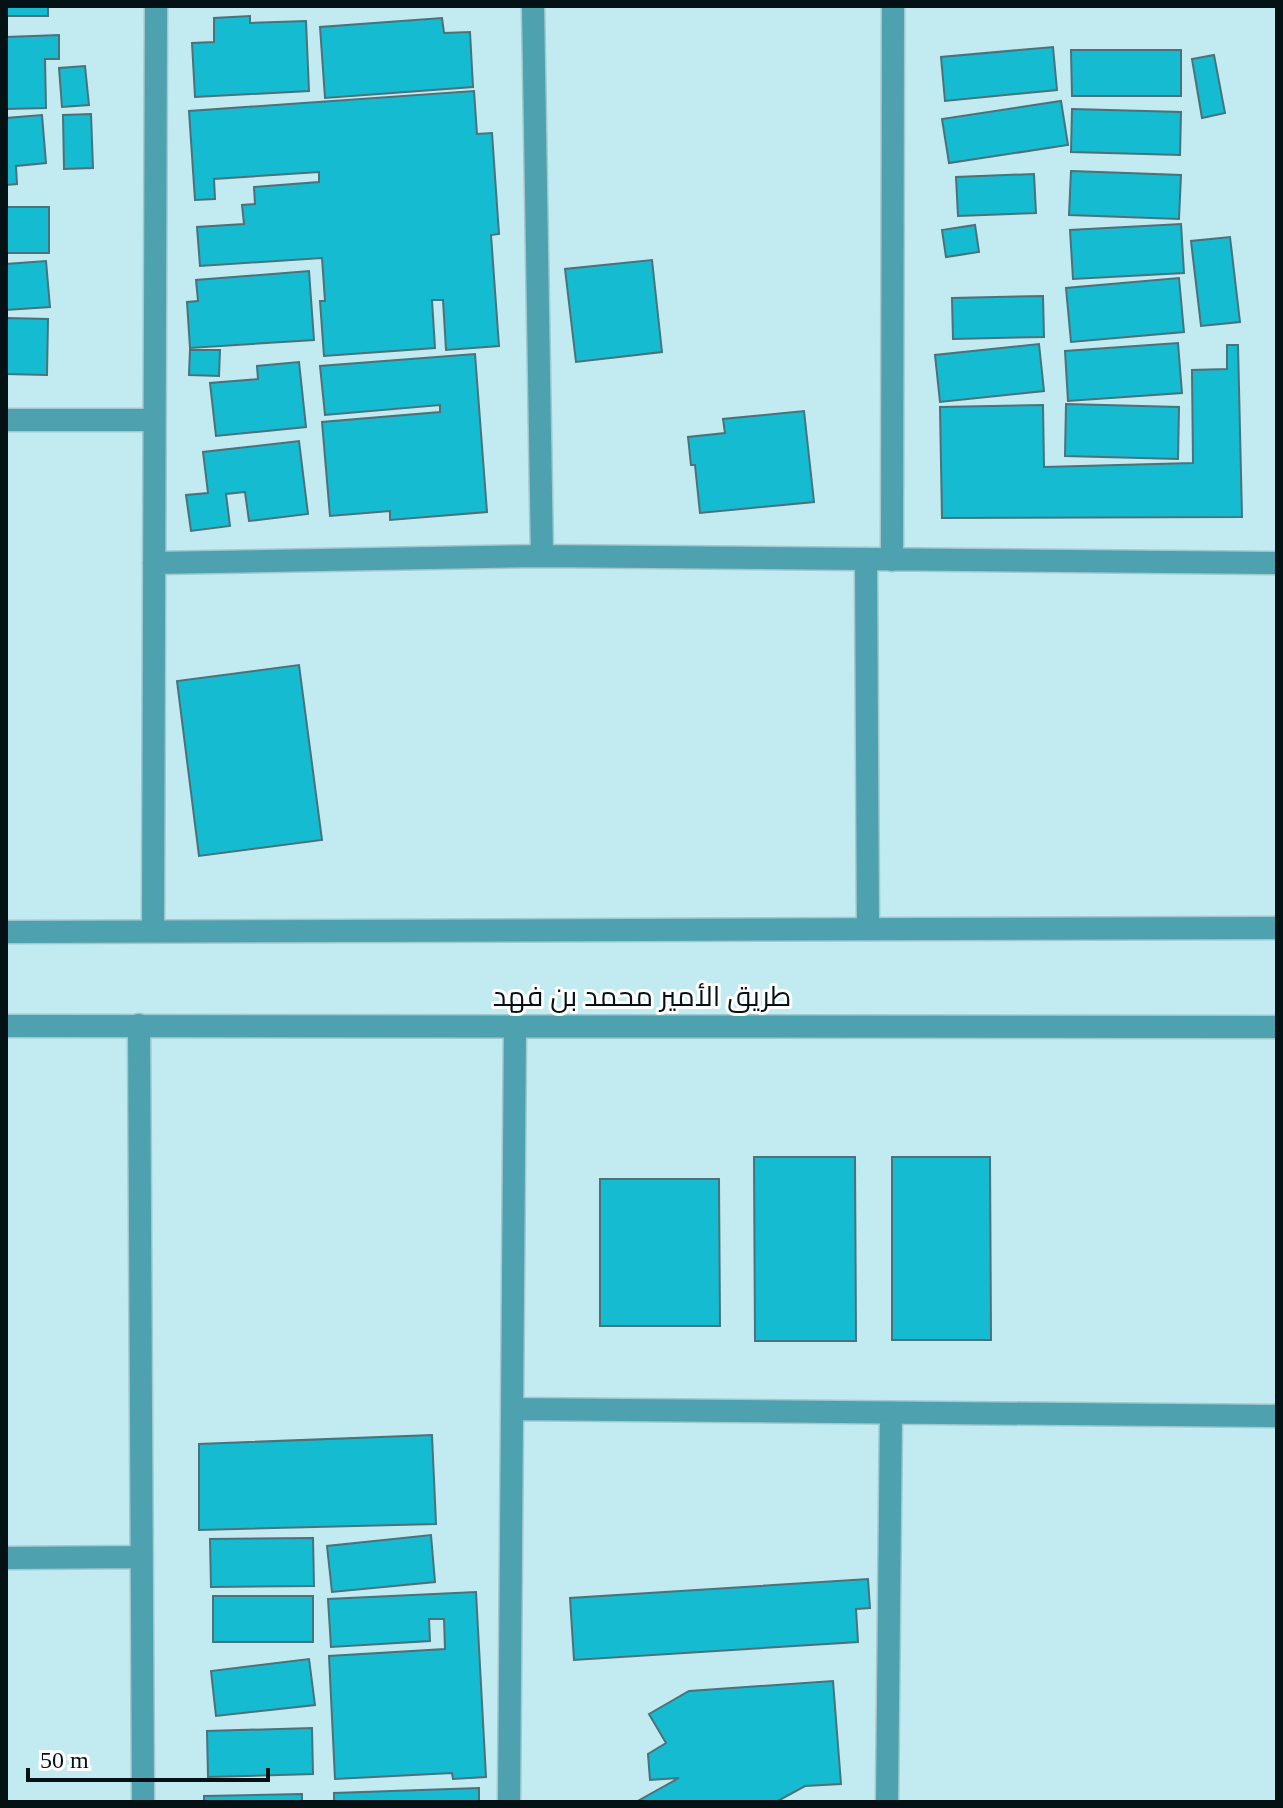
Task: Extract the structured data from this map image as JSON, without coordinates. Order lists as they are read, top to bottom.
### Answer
{
  "streets": {
    "street": ["طريق الأمير محمد بن فهد"]
  },
  "scale_bar": "50 m"
}
